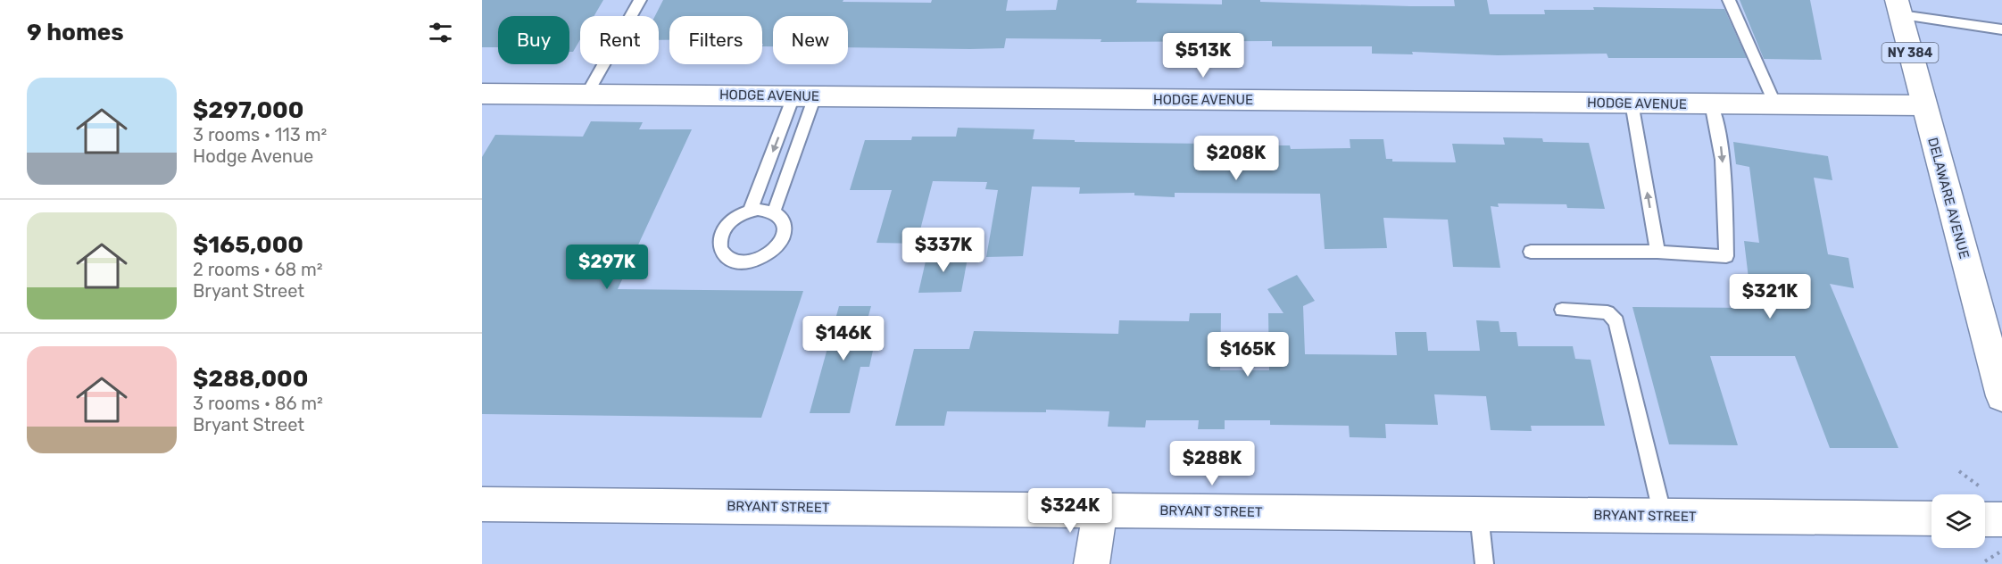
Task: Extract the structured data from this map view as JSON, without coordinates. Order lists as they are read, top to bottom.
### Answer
{
  "streets": {
    "street": [
      "NY 384",
      "HODGE AVENUE",
      "DELAWARE AVENUE",
      "BRYANT STREET"
    ]
  },
  "crossings": [
    ["HODGE AVENUE", "DELAWARE AVENUE"]
  ],
  "page": {
    "heading": "9 homes",
    "chip": [
      "Buy",
      "Rent",
      "Filters",
      "New"
    ],
    "price": [
      "$513K",
      "$208K",
      "$337K",
      "$297K",
      "$321K",
      "$146K",
      "$165K",
      "$288K",
      "$324K"
    ],
    "list": [
      {
        "name": "$297,000",
        "note": "3 rooms · 113 m² · Hodge Avenue"
      },
      {
        "name": "$165,000",
        "note": "2 rooms · 68 m² · Bryant Street"
      },
      {
        "name": "$288,000",
        "note": "3 rooms · 86 m² · Bryant Street"
      }
    ]
  }
}
